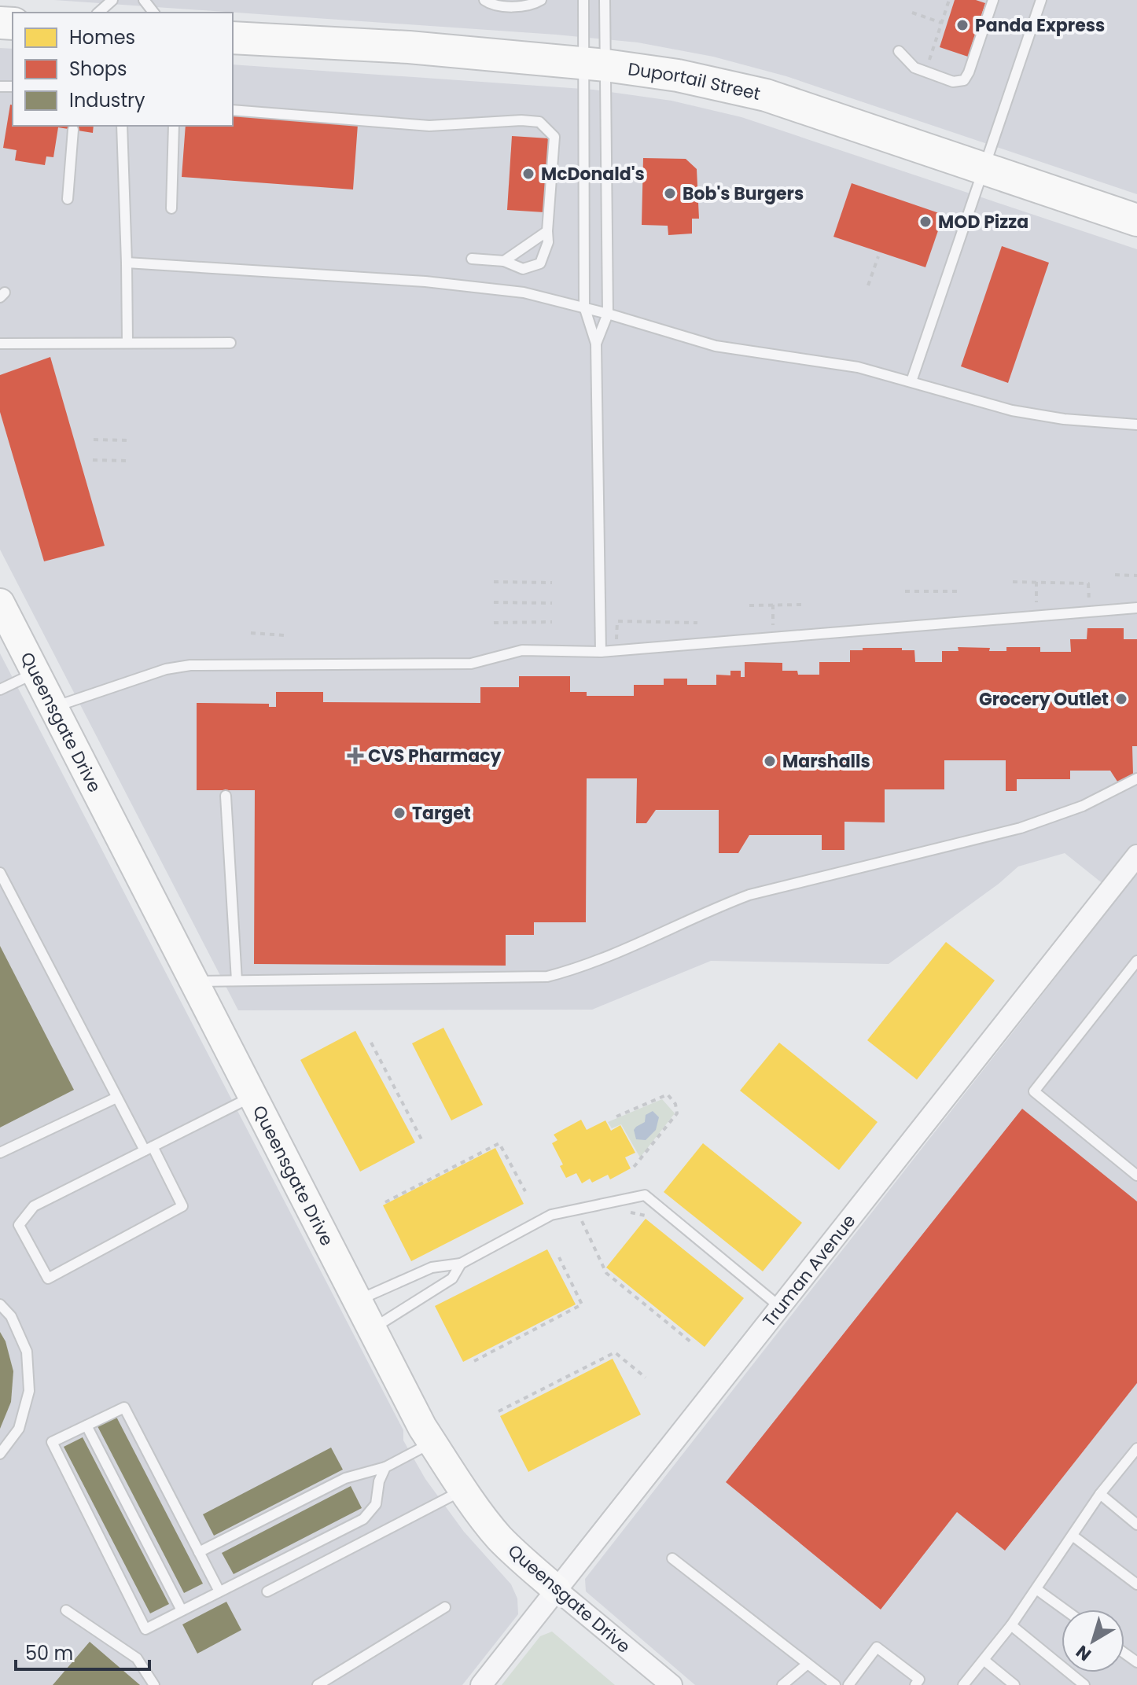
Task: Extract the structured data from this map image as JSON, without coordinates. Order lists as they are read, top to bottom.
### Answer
{
  "streets": {
    "main road": ["Duportail Street"],
    "street": ["Queensgate Drive", "Truman Avenue"]
  },
  "crossings": [
    ["Queensgate Drive", "Truman Avenue"]
  ],
  "places": {
    "other": [
      "Panda Express",
      "McDonald's",
      "Bob's Burgers",
      "MOD Pizza",
      "Grocery Outlet",
      "Marshalls",
      "Target"
    ],
    "health": ["CVS Pharmacy"]
  },
  "legend": ["Homes", "Shops", "Industry"],
  "scale_bar": "50 m",
  "north": "bottom left"
}
